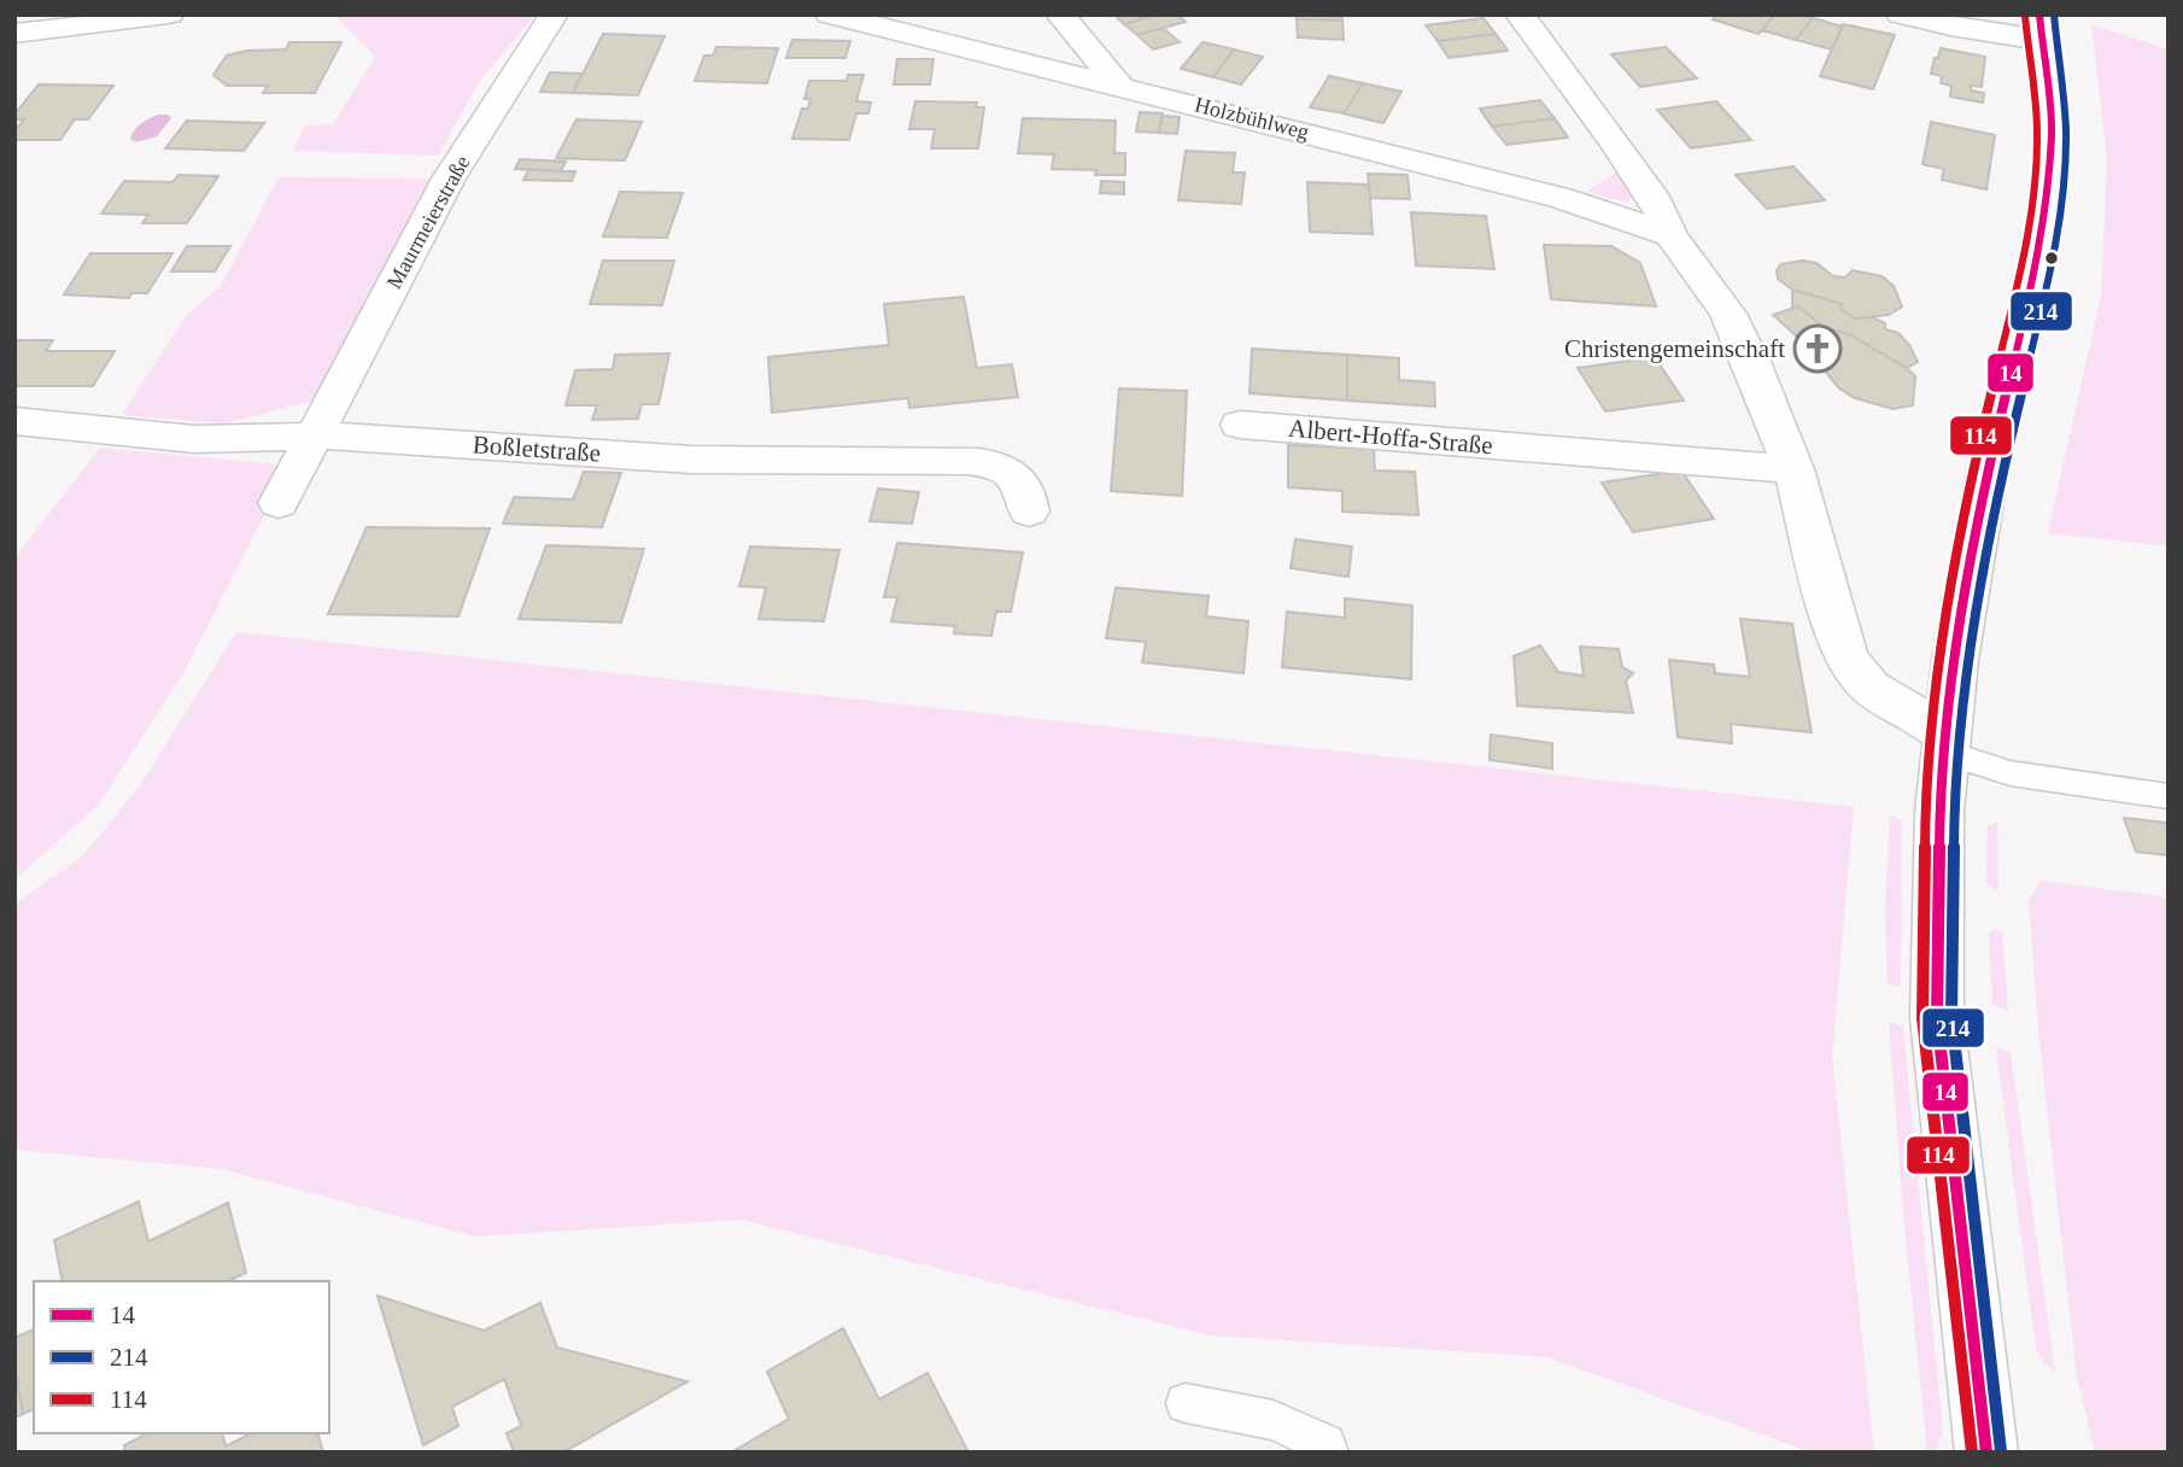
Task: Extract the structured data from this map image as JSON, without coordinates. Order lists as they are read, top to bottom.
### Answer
{
  "streets": {
    "street": [
      "Holzbühlweg",
      "Maurmeierstraße",
      "Albert-Hoffa-Straße",
      "Boßletstraße"
    ]
  },
  "crossings": [
    ["Maurmeierstraße", "Boßletstraße"]
  ],
  "places": {
    "church": ["Christengemeinschaft"]
  },
  "lines": ["transit line 14", "transit line 214", "transit line 114"],
  "legend": ["14", "214", "114"]
}
